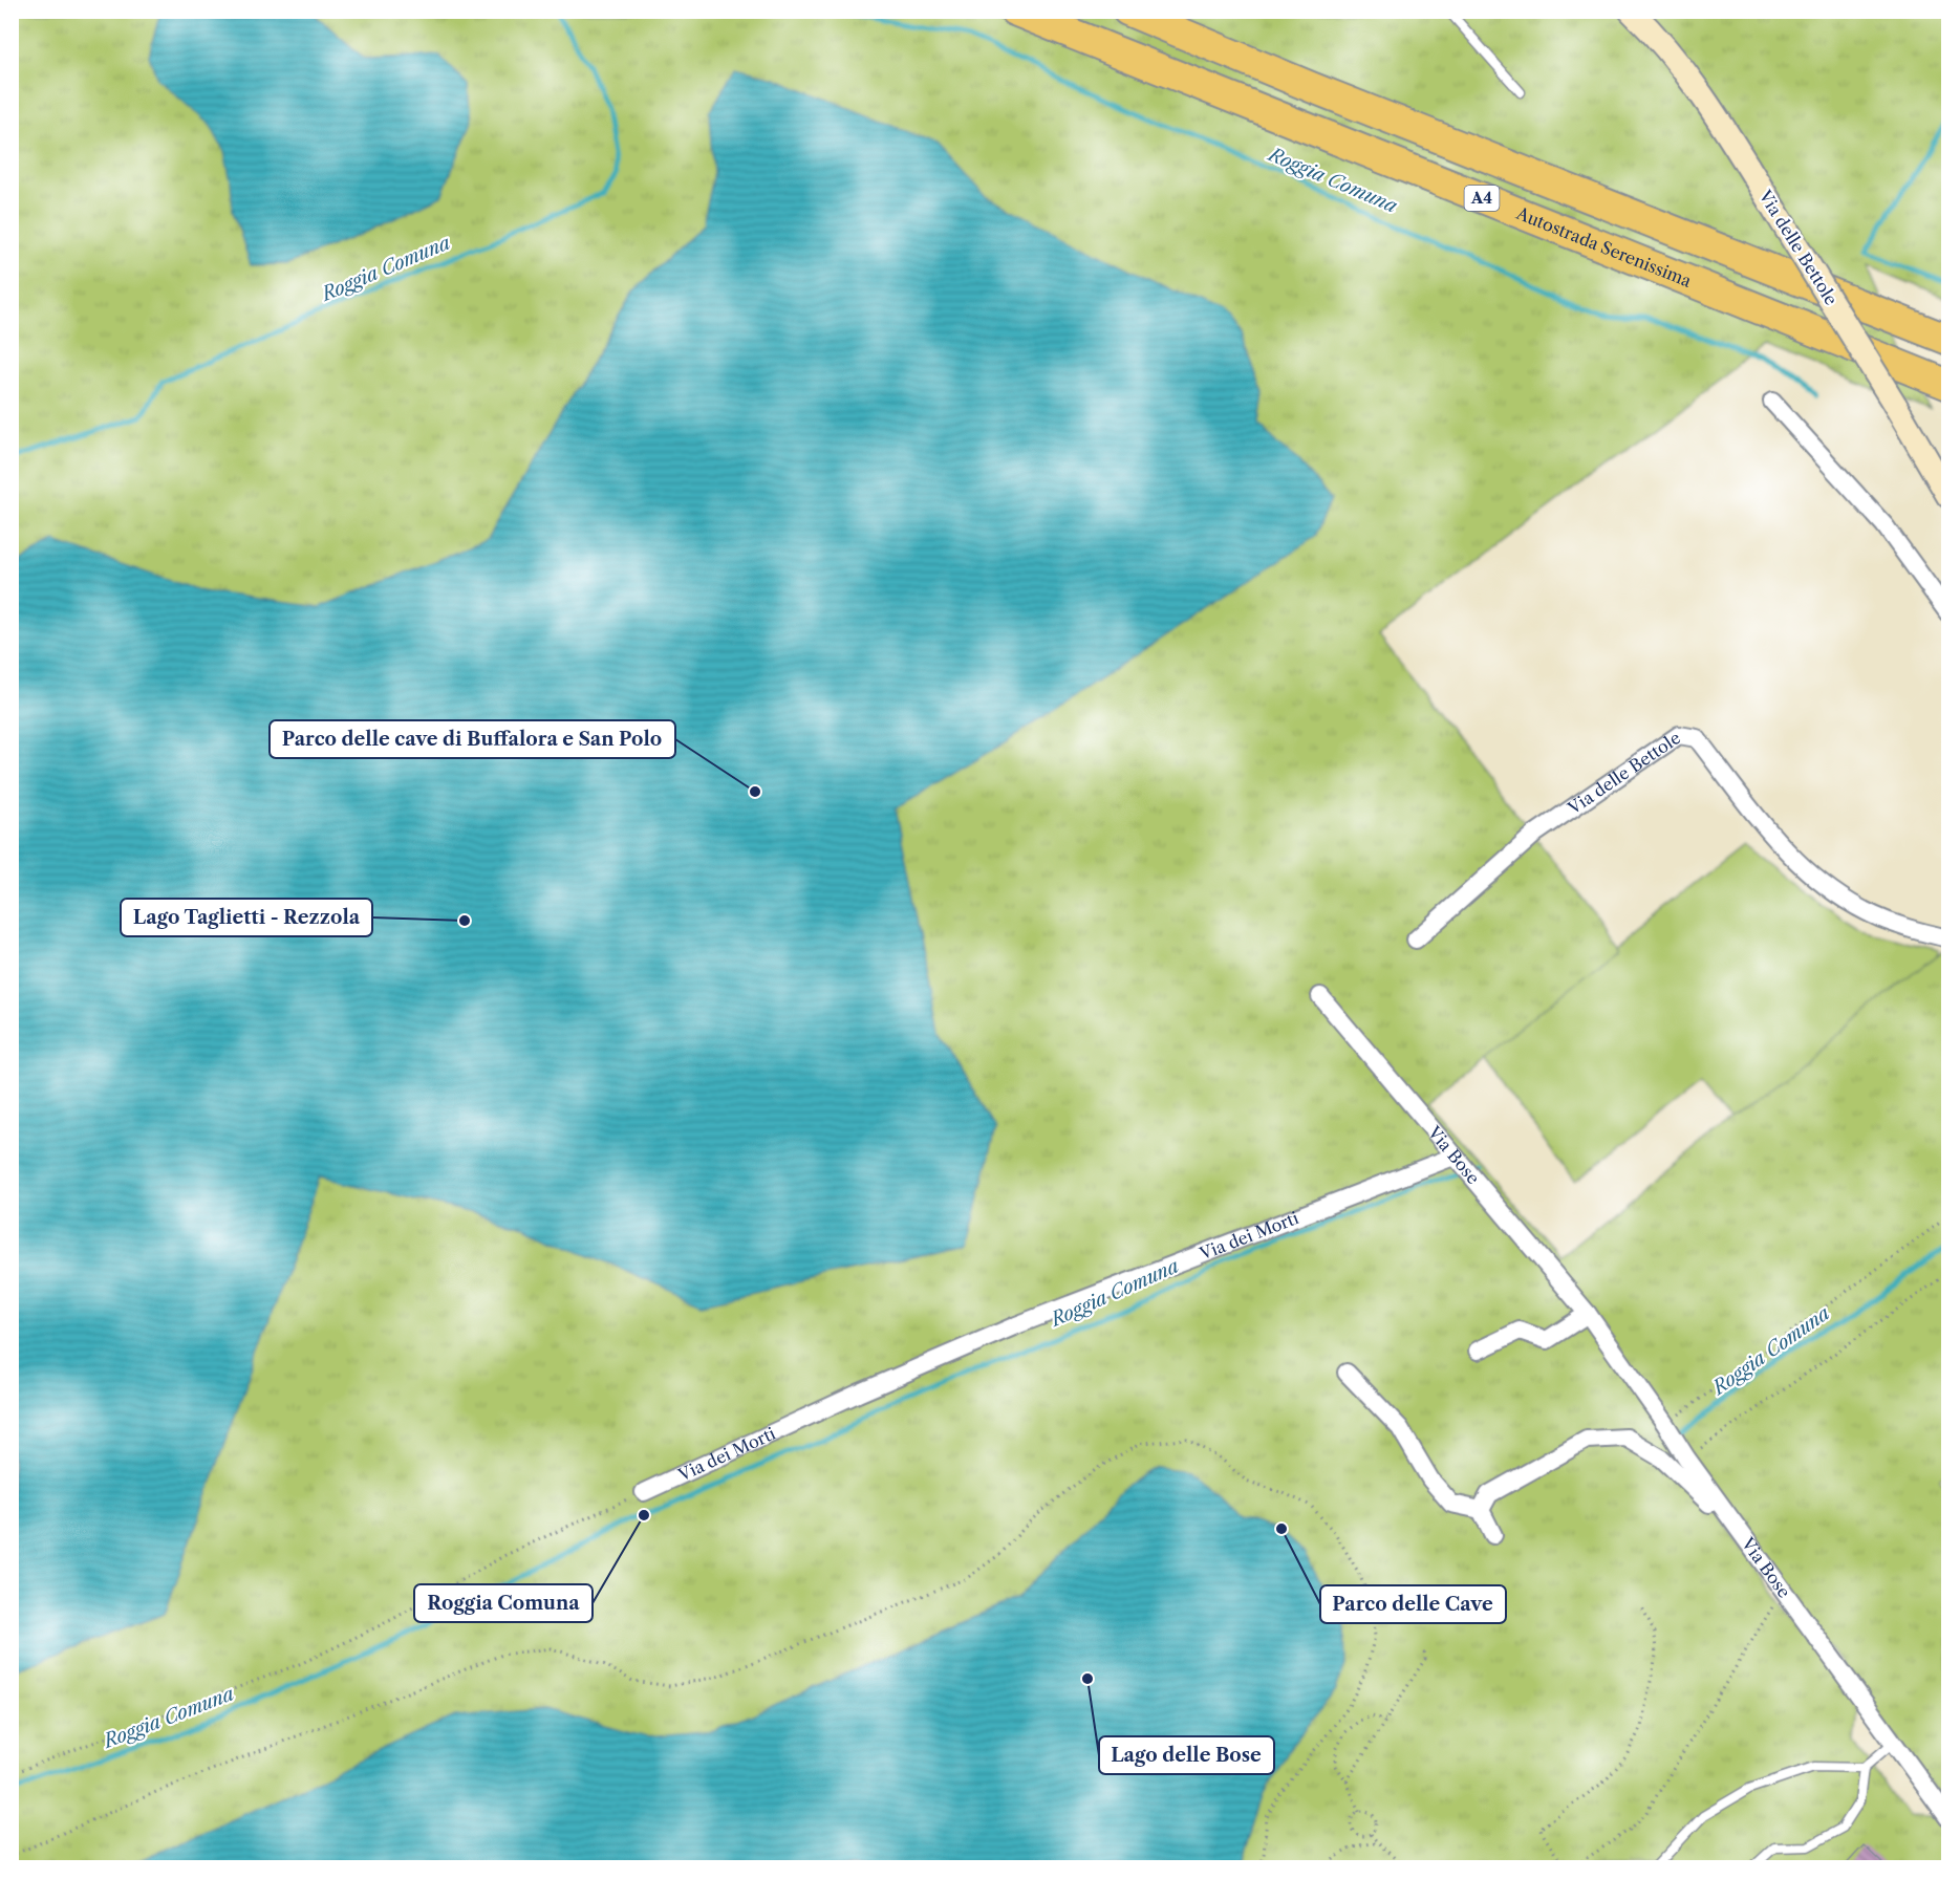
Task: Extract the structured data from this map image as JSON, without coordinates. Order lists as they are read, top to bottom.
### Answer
{
  "streets": {
    "highway": ["A4", "Autostrada Serenissima"],
    "main road": ["Via delle Bettole"],
    "street": ["Via Bose", "Via dei Morti"]
  },
  "crossings": [
    ["Via Bose", "Via dei Morti"]
  ],
  "water": ["Roggia Comuna"],
  "places": [
    "Parco delle cave di Buffalora e San Polo",
    "Lago Taglietti - Rezzola",
    "Roggia Comuna",
    "Parco delle Cave",
    "Lago delle Bose"
  ]
}
